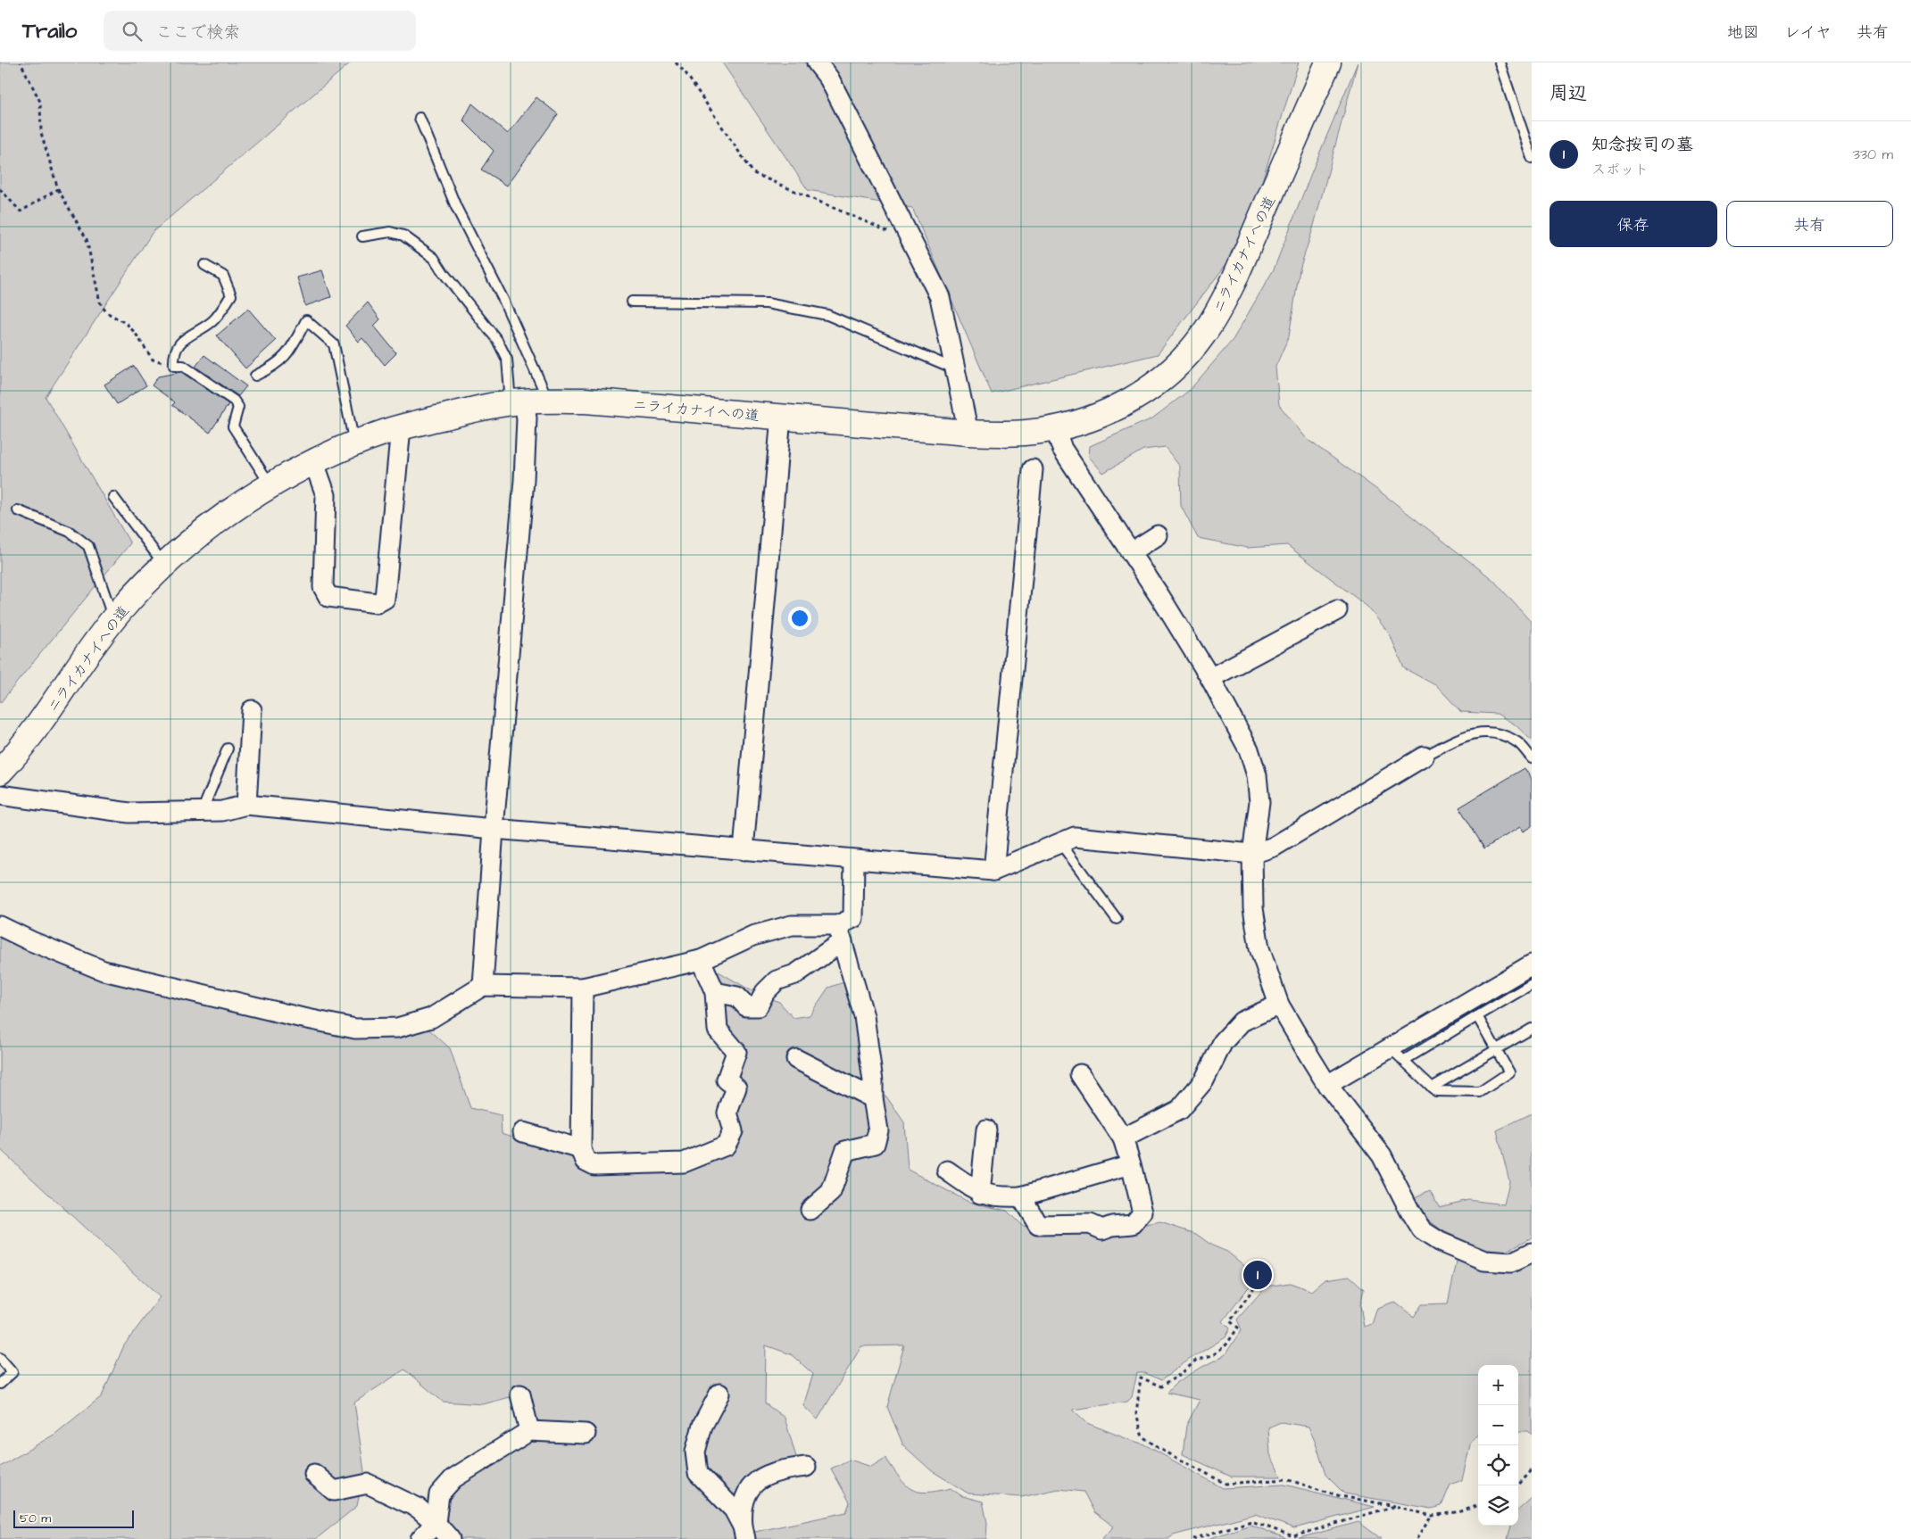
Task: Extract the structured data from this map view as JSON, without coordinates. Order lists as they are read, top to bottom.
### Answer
{
  "streets": {
    "main road": ["ニライカナイへの道"]
  },
  "scale_bar": "50 m",
  "page": {
    "header": "Trailo",
    "search": "ここで検索",
    "nav": ["地図", "レイヤ", "共有"],
    "heading": "周辺",
    "list": [
      {
        "mark": "1",
        "name": "知念按司の墓",
        "note": "スポット",
        "value": "330 m"
      }
    ],
    "buttons": ["保存", "共有"],
    "pins": "1",
    "map_buttons": ["+", "−"],
    "scale": "50 m"
  }
}
